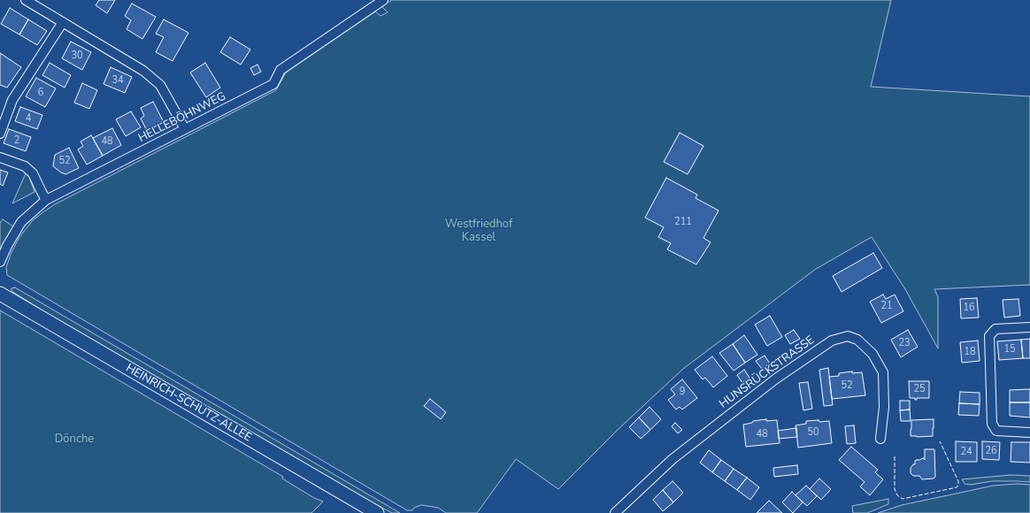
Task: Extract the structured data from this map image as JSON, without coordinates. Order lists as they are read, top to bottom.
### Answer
{
  "streets": {
    "main road": ["HEINRICH-SCHÜTZ-ALLEE"],
    "street": ["HELLEBÖHNWEG", "HUNSRÜCKSTRASSE"]
  },
  "parks": ["Westfriedhof Kassel", "Dönche"],
  "house_numbers": [
    "30",
    "34",
    "6",
    "4",
    "2",
    "48",
    "52",
    "211",
    "21",
    "16",
    "23",
    "15",
    "18",
    "52",
    "25",
    "9",
    "50",
    "48",
    "26",
    "24"
  ]
}
